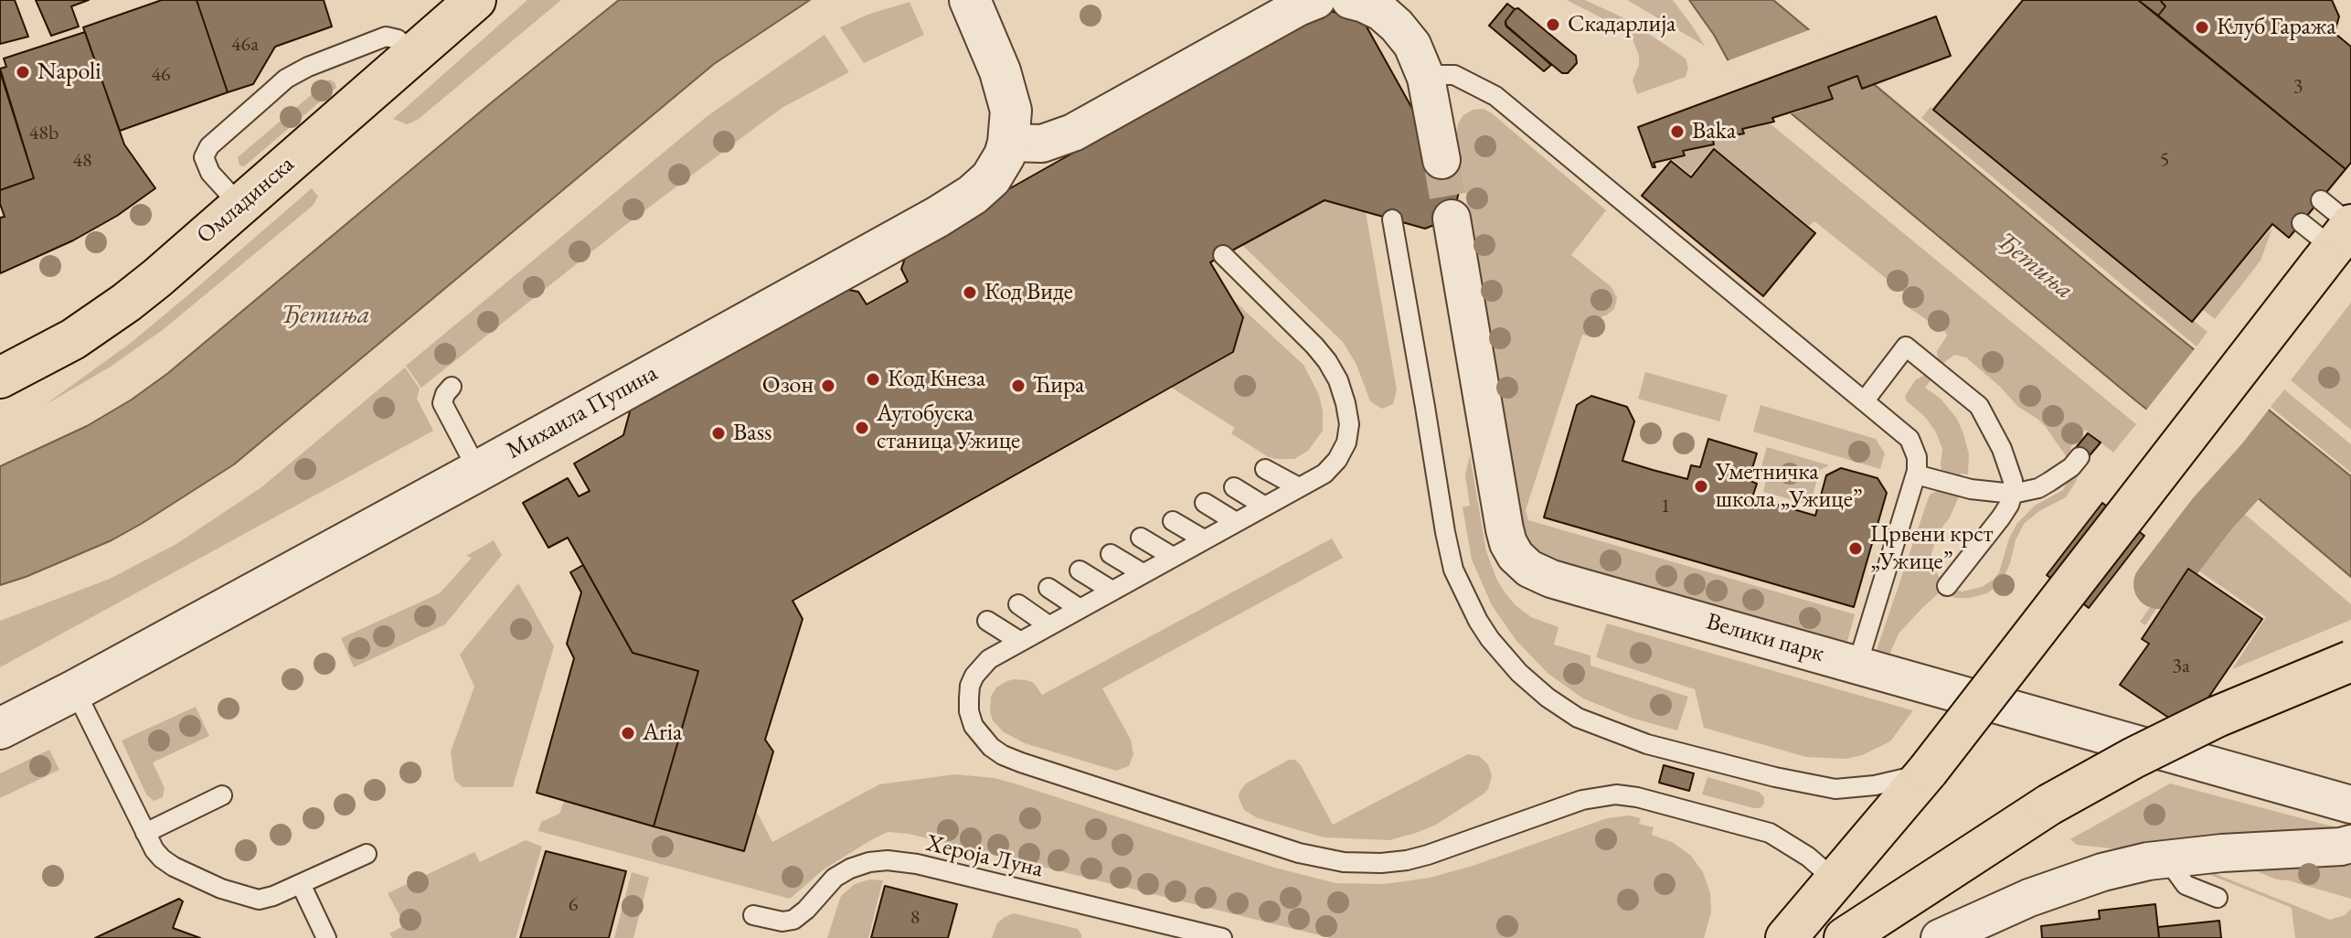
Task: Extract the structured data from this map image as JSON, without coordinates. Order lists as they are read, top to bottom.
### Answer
{
  "streets": {
    "main road": ["Омладинска"],
    "street": ["Михаила Пупина", "Велики парк"],
    "lane": ["Хероја Луна"]
  },
  "water": ["Ђетиња"],
  "places": [
    "Скадарлија",
    "Клуб Гаража",
    "Napoli",
    "Baka",
    "Код Виде",
    "Код Кнеза",
    "Озон",
    "Ћира",
    "Аутобуска станица Ужице",
    "Bass",
    "Уметничка школа „Ужице”",
    "Црвени крст „Ужице”",
    "Aria"
  ],
  "house_numbers": [
    "46a",
    "46",
    "3",
    "48b",
    "5",
    "48",
    "1",
    "3a",
    "6",
    "8"
  ]
}
